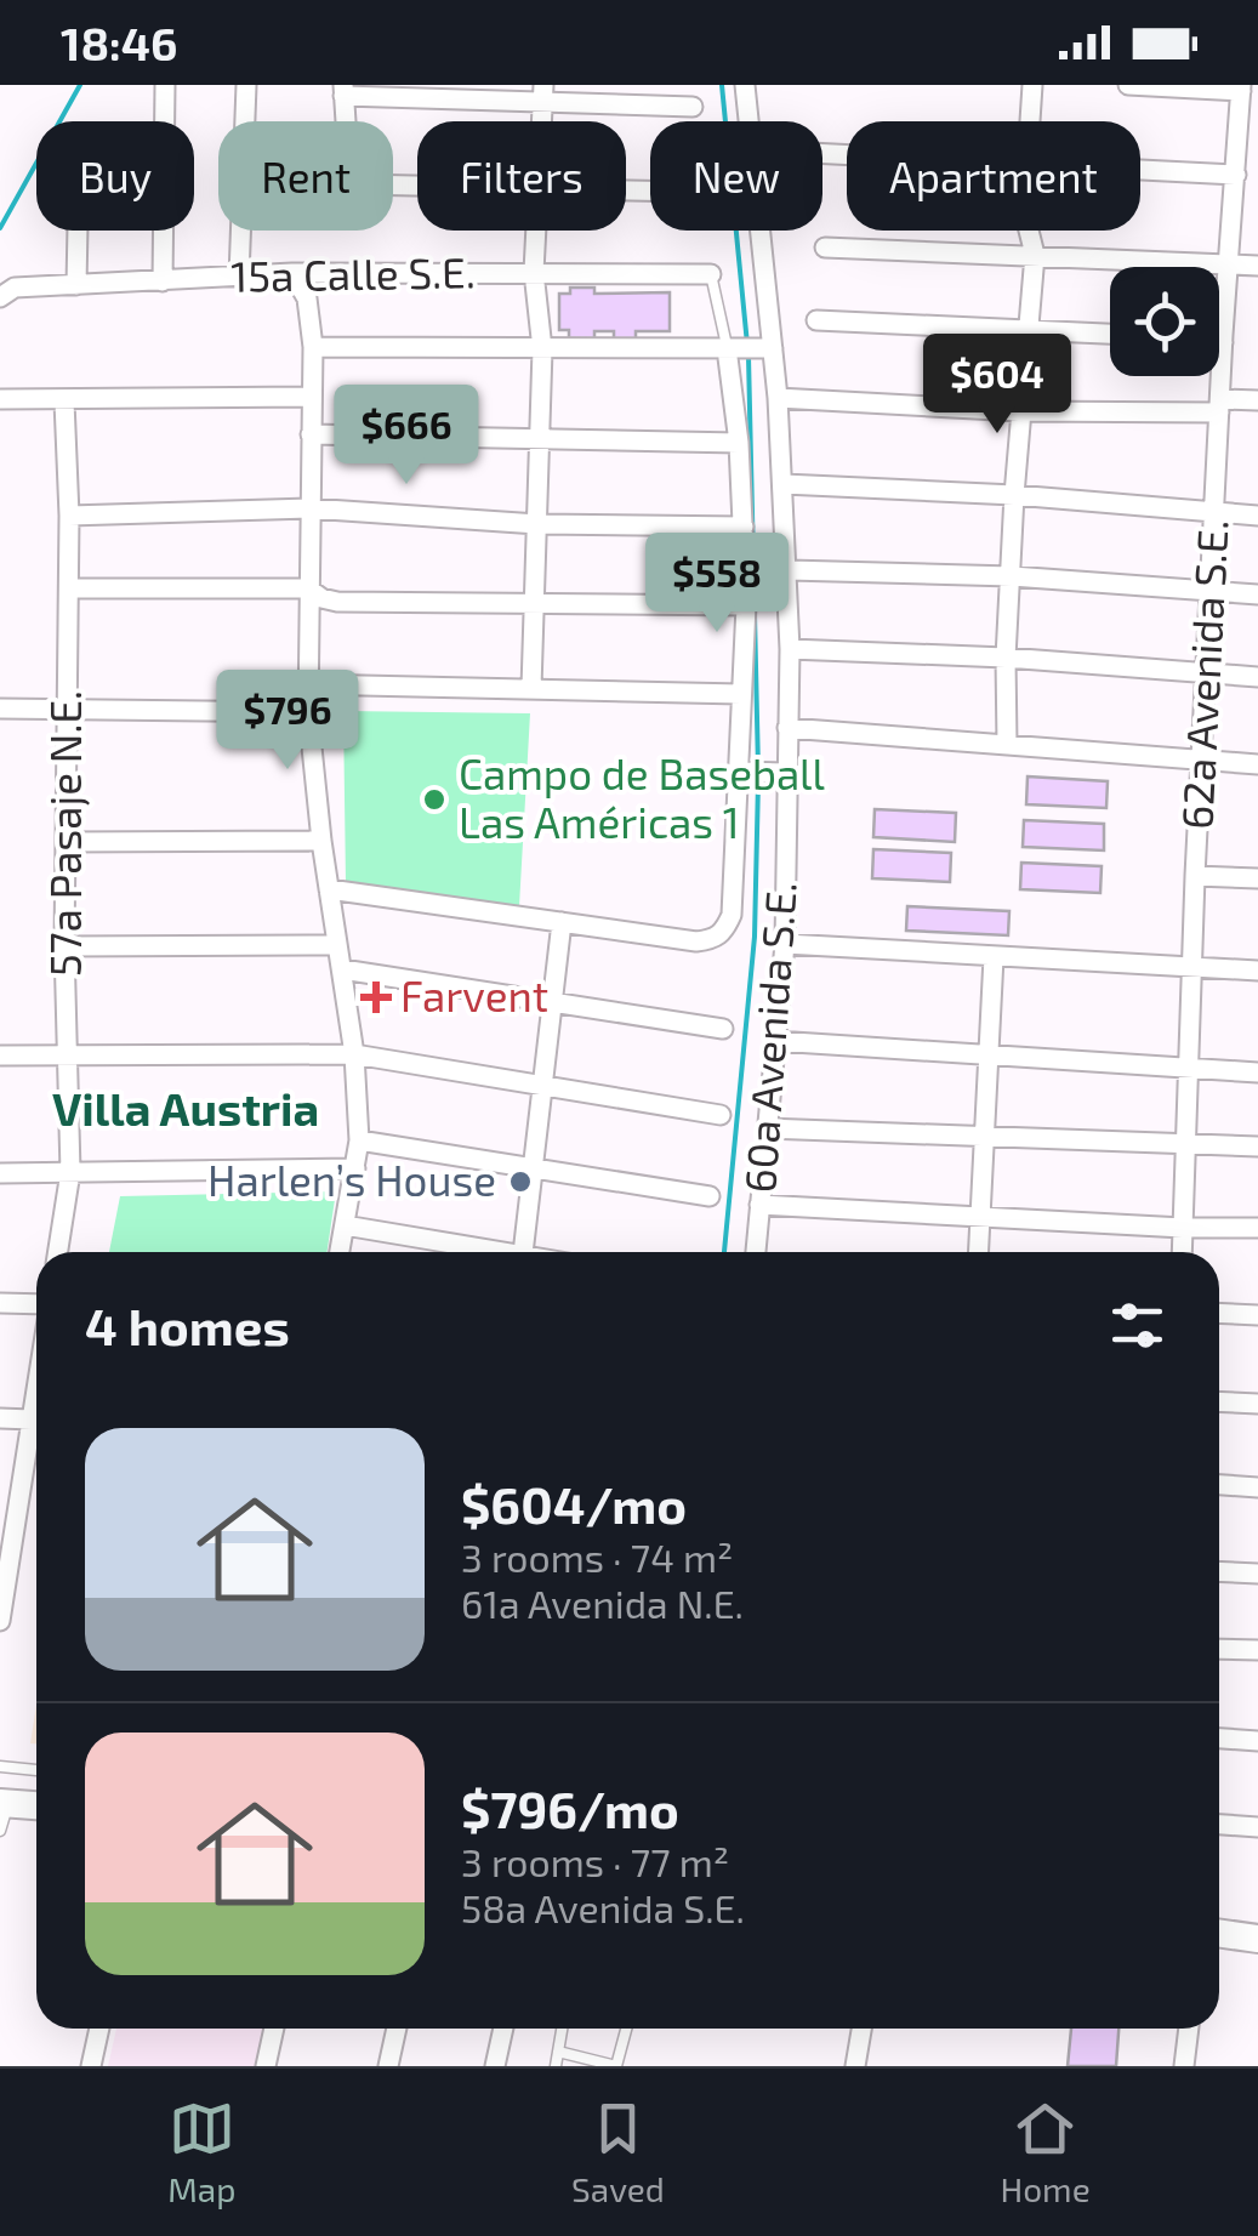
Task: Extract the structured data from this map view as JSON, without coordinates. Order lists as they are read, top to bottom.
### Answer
{
  "streets": {
    "street": [
      "15a Calle S.E.",
      "62a Avenida S.E.",
      "57a Pasaje N.E.",
      "60a Avenida S.E."
    ]
  },
  "districts": ["Villa Austria"],
  "places": {
    "other": ["Campo de Baseball Las Américas 1", "Harlen’s House"],
    "health": ["Farvent"]
  },
  "page": {
    "status": "18:46",
    "chip": [
      "Buy",
      "Rent",
      "Filters",
      "New",
      "Apartment"
    ],
    "price": [
      "$604",
      "$666",
      "$558",
      "$796"
    ],
    "heading": "4 homes",
    "list": [
      {
        "name": "$604/mo",
        "note": "3 rooms · 74 m² · 61a Avenida N.E."
      },
      {
        "name": "$796/mo",
        "note": "3 rooms · 77 m² · 58a Avenida S.E."
      }
    ],
    "tabs": ["Map", "Saved", "Home"]
  }
}
